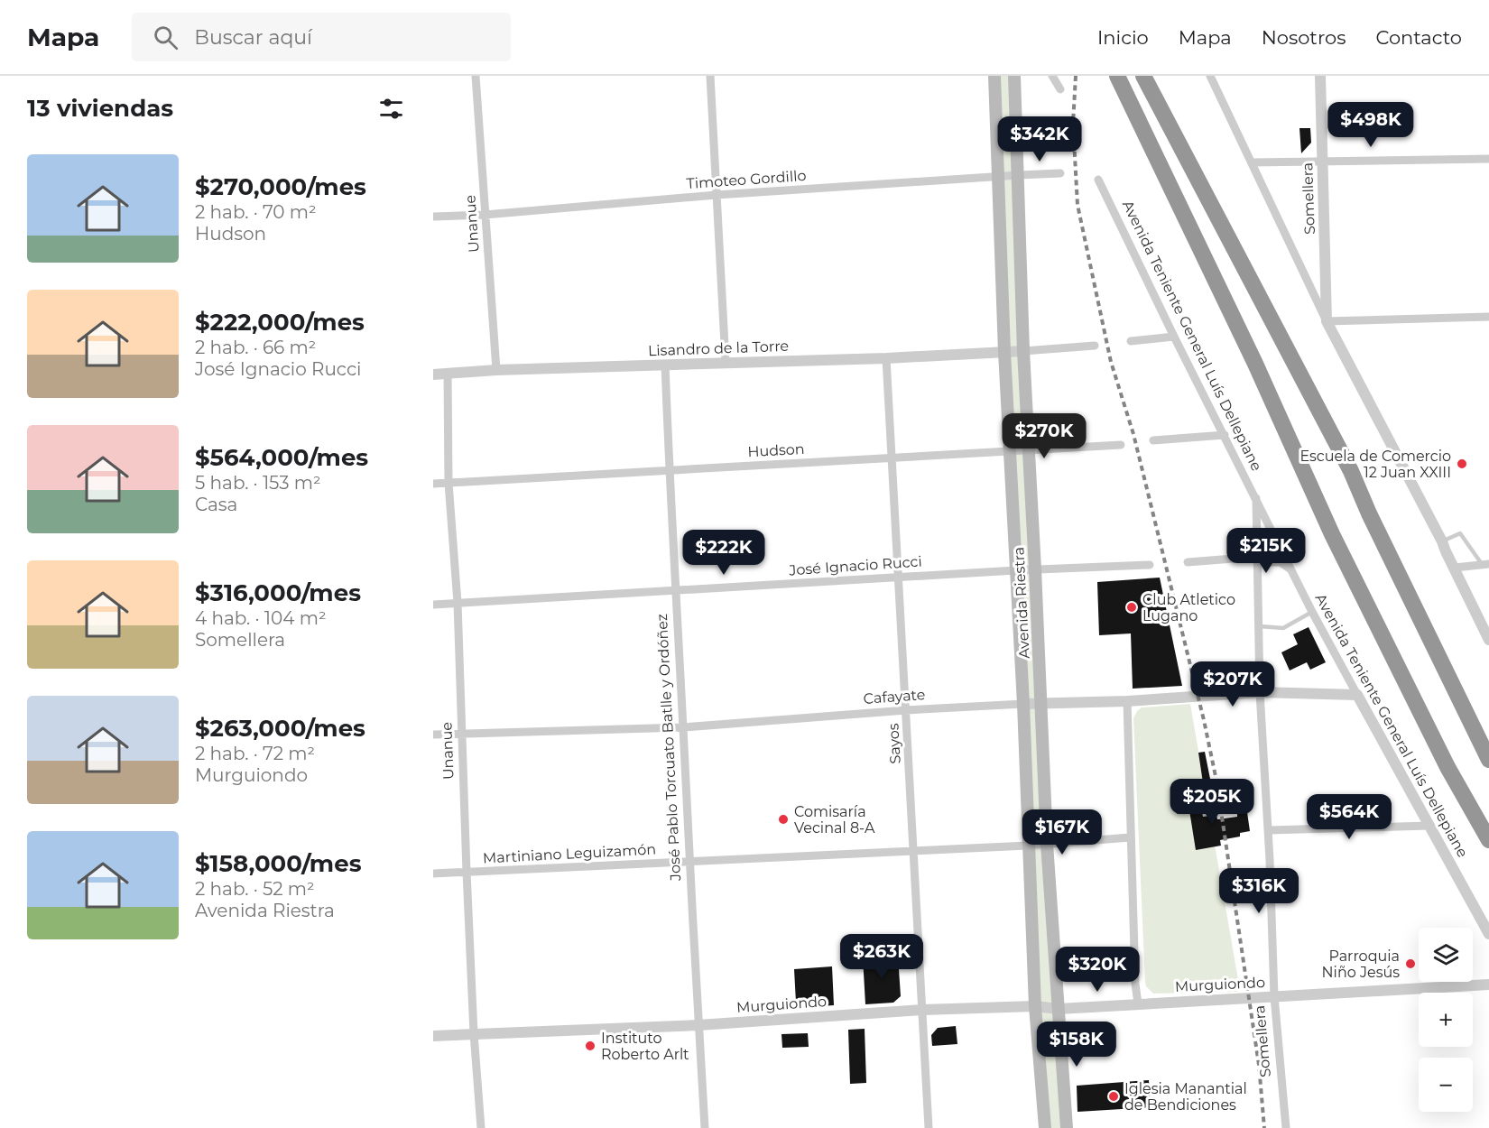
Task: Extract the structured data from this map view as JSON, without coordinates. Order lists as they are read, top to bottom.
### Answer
{
  "streets": {
    "main road": ["Avenida Riestra"],
    "street": [
      "Timoteo Gordillo",
      "Somellera",
      "Unanue",
      "Avenida Teniente General Luís Dellepiane",
      "Lisandro de la Torre",
      "Hudson",
      "José Ignacio Rucci",
      "Cafayate",
      "Sayos",
      "José Pablo Torcuato Batlle y Ordóñez",
      "Martiniano Leguizamón",
      "Murguiondo"
    ]
  },
  "crossings": [
    ["Timoteo Gordillo", "Unanue"],
    ["Timoteo Gordillo", "Avenida Riestra"],
    ["Somellera", "Avenida Teniente General Luís Dellepiane"],
    ["Somellera", "Cafayate"],
    ["Somellera", "Murguiondo"],
    ["Unanue", "Lisandro de la Torre"],
    ["Unanue", "Hudson"],
    ["Unanue", "José Ignacio Rucci"],
    ["Unanue", "Cafayate"],
    ["Unanue", "Martiniano Leguizamón"],
    ["Unanue", "Murguiondo"],
    ["Avenida Teniente General Luís Dellepiane", "Cafayate"],
    ["Lisandro de la Torre", "Avenida Riestra"],
    ["Lisandro de la Torre", "Sayos"],
    ["Lisandro de la Torre", "José Pablo Torcuato Batlle y Ordóñez"],
    ["Hudson", "Avenida Riestra"],
    ["Hudson", "Sayos"],
    ["Hudson", "José Pablo Torcuato Batlle y Ordóñez"],
    ["José Ignacio Rucci", "Avenida Riestra"],
    ["José Ignacio Rucci", "Sayos"],
    ["José Ignacio Rucci", "José Pablo Torcuato Batlle y Ordóñez"],
    ["Avenida Riestra", "Cafayate"],
    ["Avenida Riestra", "Martiniano Leguizamón"],
    ["Avenida Riestra", "Murguiondo"],
    ["Cafayate", "Sayos"],
    ["Cafayate", "José Pablo Torcuato Batlle y Ordóñez"],
    ["Sayos", "Martiniano Leguizamón"],
    ["Sayos", "Murguiondo"],
    ["José Pablo Torcuato Batlle y Ordóñez", "Martiniano Leguizamón"],
    ["José Pablo Torcuato Batlle y Ordóñez", "Murguiondo"]
  ],
  "places": [
    "Escuela de Comercio 12 Juan XXIII",
    "Club Atletico Lugano",
    "Comisaría Vecinal 8-A",
    "Parroquia Niño Jesús",
    "Instituto Roberto Arlt",
    "Iglesia Manantial de Bendiciones"
  ],
  "page": {
    "header": "Mapa",
    "search": "Buscar aquí",
    "nav": [
      "Inicio",
      "Mapa",
      "Nosotros",
      "Contacto"
    ],
    "heading": "13 viviendas",
    "price": [
      "$498K",
      "$342K",
      "$270K",
      "$215K",
      "$222K",
      "$207K",
      "$205K",
      "$564K",
      "$167K",
      "$316K",
      "$263K",
      "$320K",
      "$158K"
    ],
    "list": [
      {
        "name": "$270,000/mes",
        "note": "2 hab. · 70 m² · Hudson"
      },
      {
        "name": "$222,000/mes",
        "note": "2 hab. · 66 m² · José Ignacio Rucci"
      },
      {
        "name": "$564,000/mes",
        "note": "5 hab. · 153 m² · Casa"
      },
      {
        "name": "$316,000/mes",
        "note": "4 hab. · 104 m² · Somellera"
      },
      {
        "name": "$263,000/mes",
        "note": "2 hab. · 72 m² · Murguiondo"
      },
      {
        "name": "$158,000/mes",
        "note": "2 hab. · 52 m² · Avenida Riestra"
      }
    ],
    "map_buttons": ["+", "−"]
  }
}
